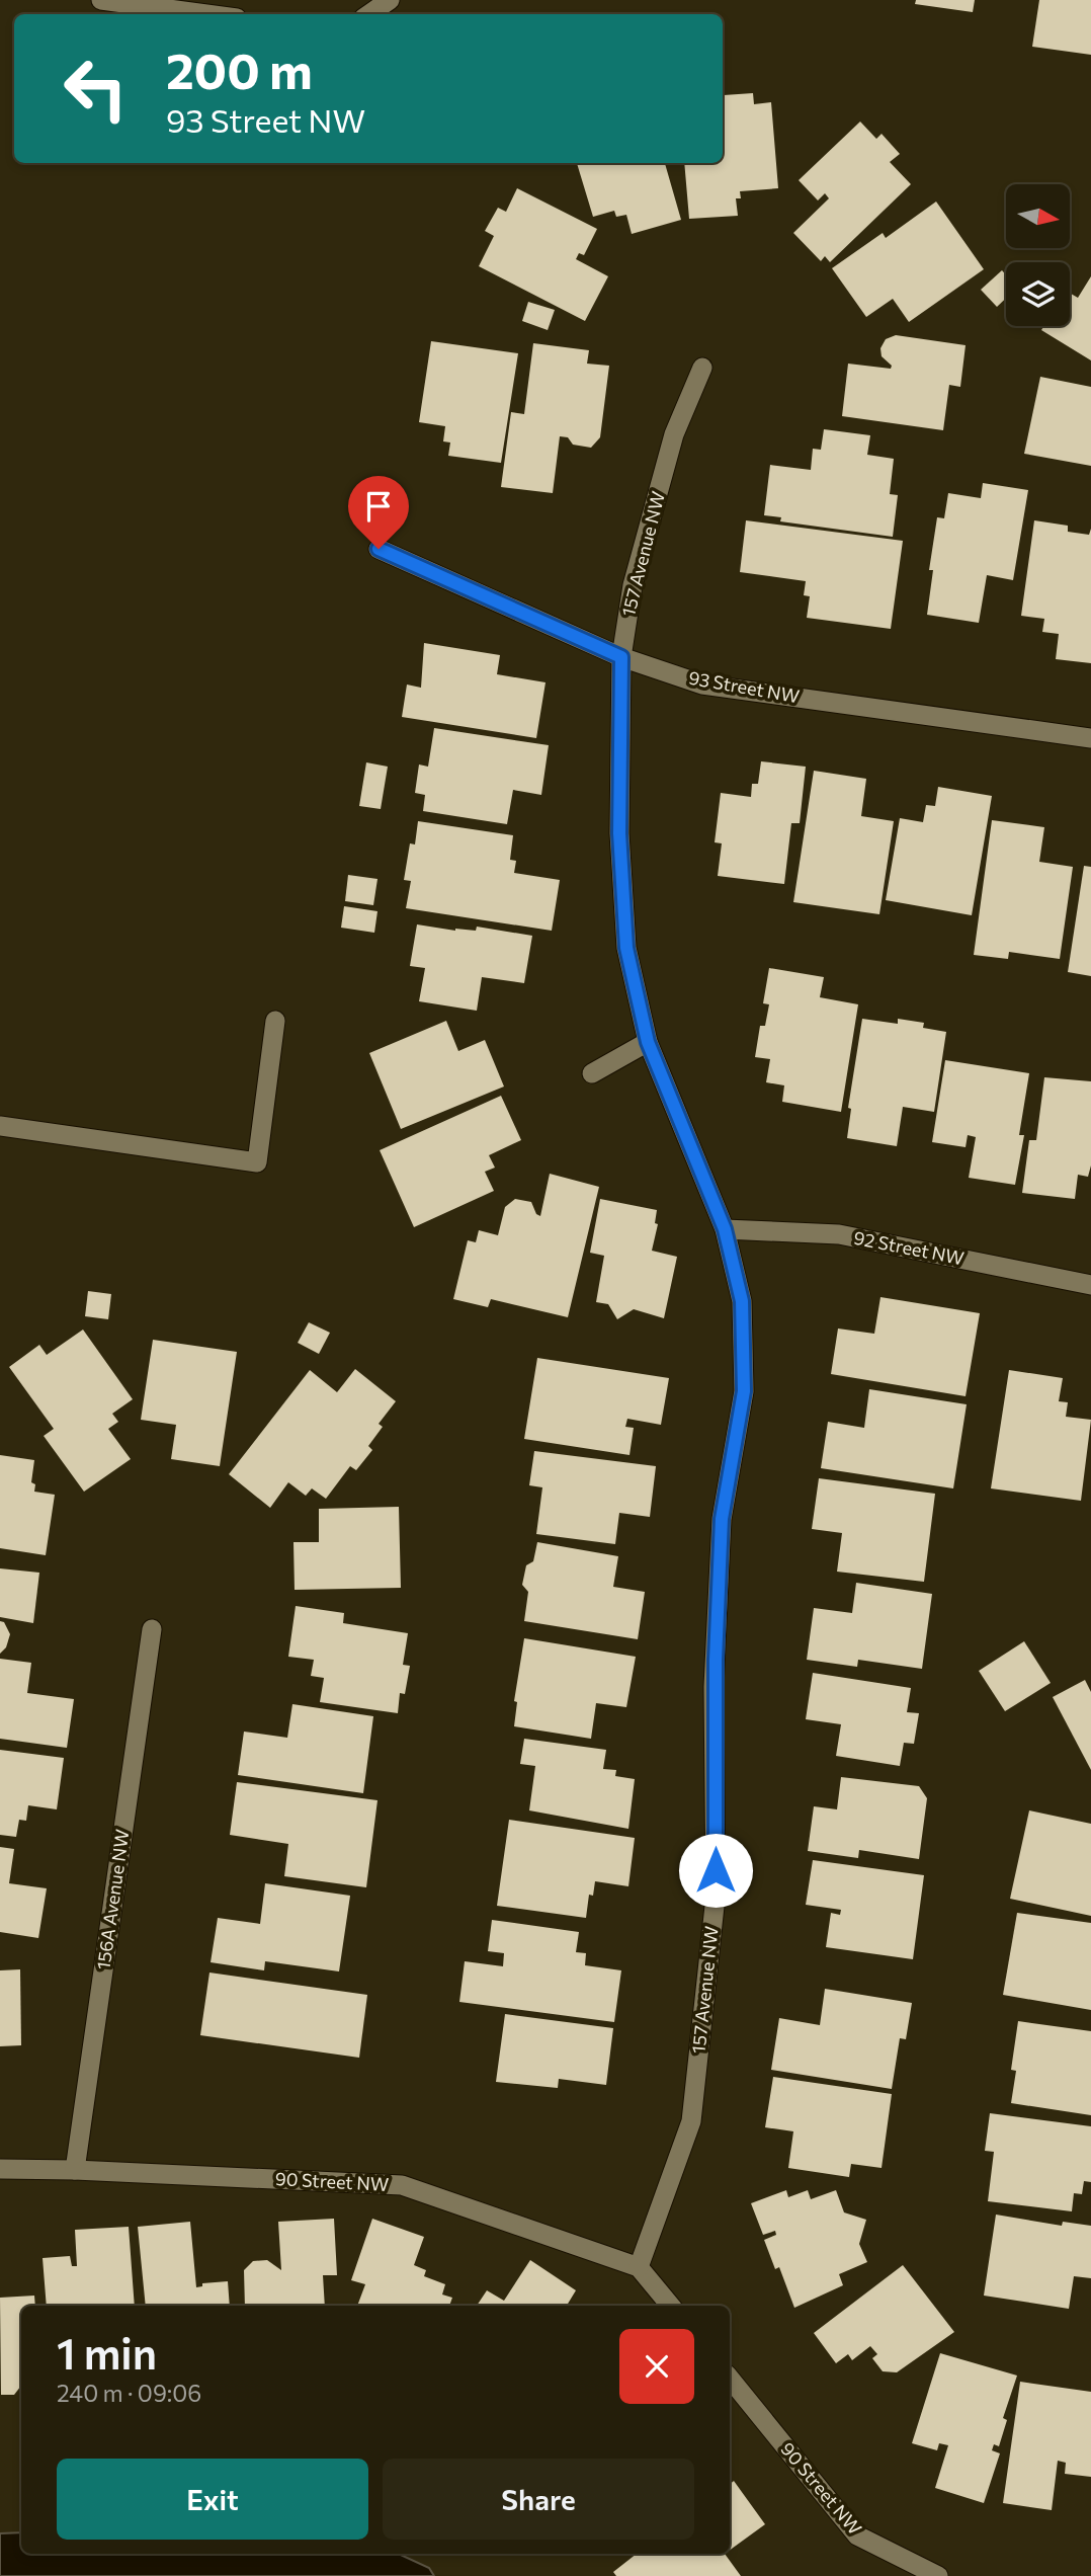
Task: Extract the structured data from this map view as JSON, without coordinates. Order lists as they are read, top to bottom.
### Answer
{
  "streets": {
    "street": [
      "157 Avenue NW",
      "93 Street NW",
      "92 Street NW",
      "156A Avenue NW",
      "90 Street NW"
    ]
  },
  "crossings": [
    ["157 Avenue NW", "93 Street NW"],
    ["157 Avenue NW", "92 Street NW"],
    ["157 Avenue NW", "90 Street NW"],
    ["156A Avenue NW", "90 Street NW"]
  ],
  "north": "right",
  "page": {
    "turn": ["200 m", "93 Street NW"],
    "heading": ["1 min", "240 m · 09:06"],
    "buttons": ["Exit", "Share"]
  }
}
